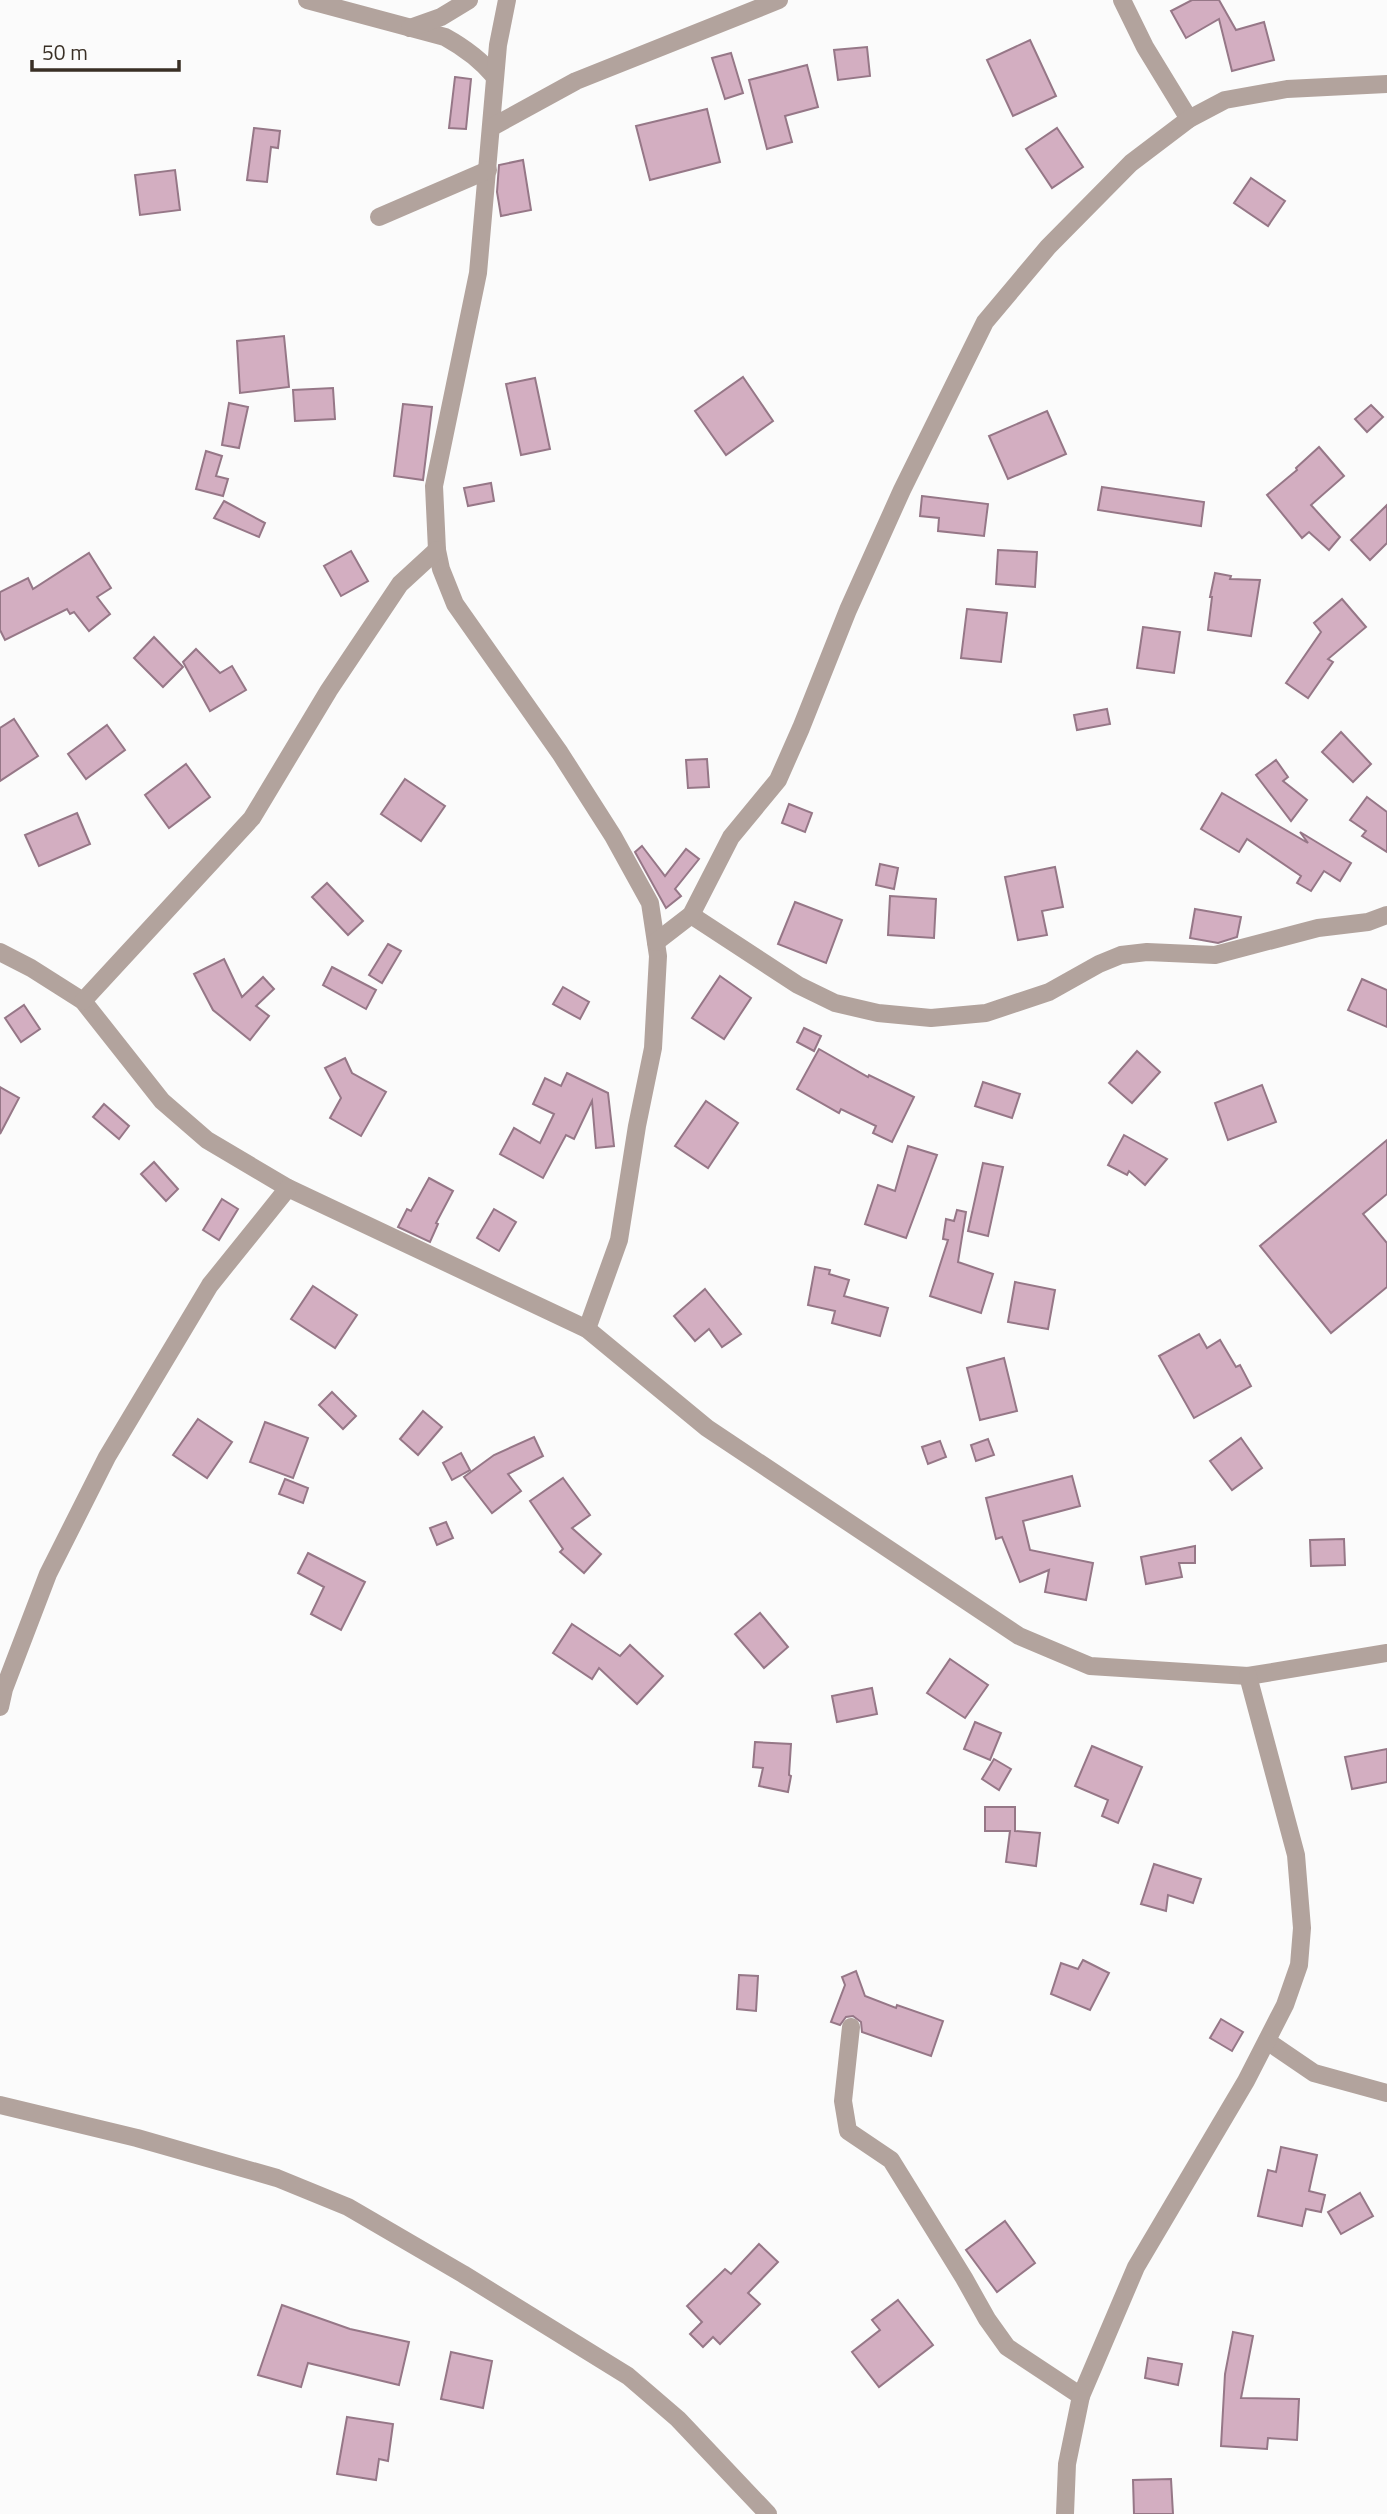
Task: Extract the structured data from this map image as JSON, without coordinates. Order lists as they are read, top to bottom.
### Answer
{
  "scale_bar": "50 m"
}
